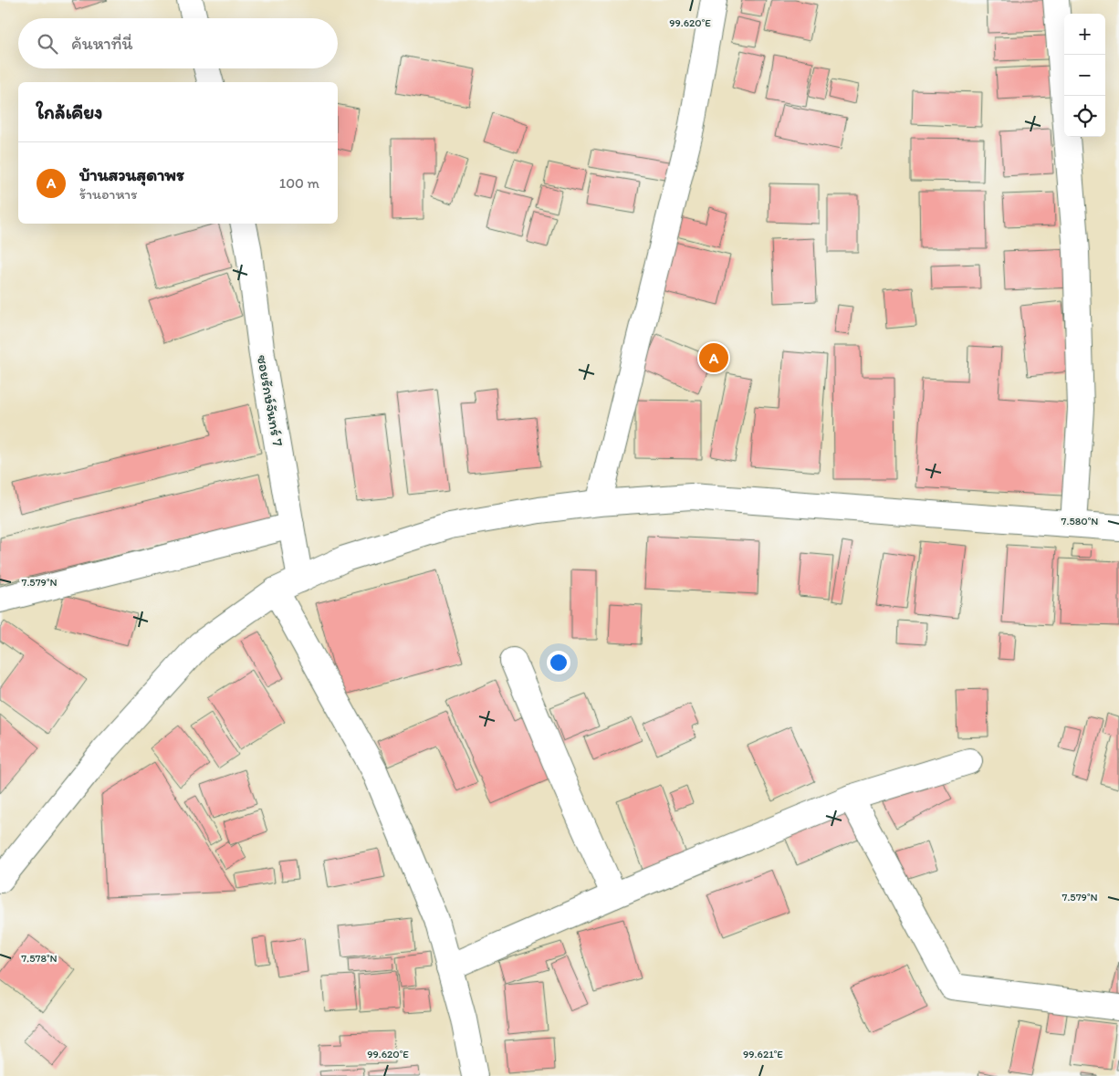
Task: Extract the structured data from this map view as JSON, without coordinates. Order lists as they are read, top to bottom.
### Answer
{
  "streets": {
    "street": ["ซอยรักษ์จันทร์ 7"]
  },
  "page": {
    "map_buttons": ["+", "−"],
    "search": "ค้นหาที่นี่",
    "heading": "ใกล้เคียง",
    "list": [
      {
        "mark": "A",
        "name": "บ้านสวนสุดาพร",
        "note": "ร้านอาหาร",
        "value": "100 m"
      }
    ],
    "pins": "A"
  },
  "coordinates": [
    "99.620°E",
    "7.580°N",
    "7.579°N",
    "7.578°N",
    "99.621°E"
  ]
}
